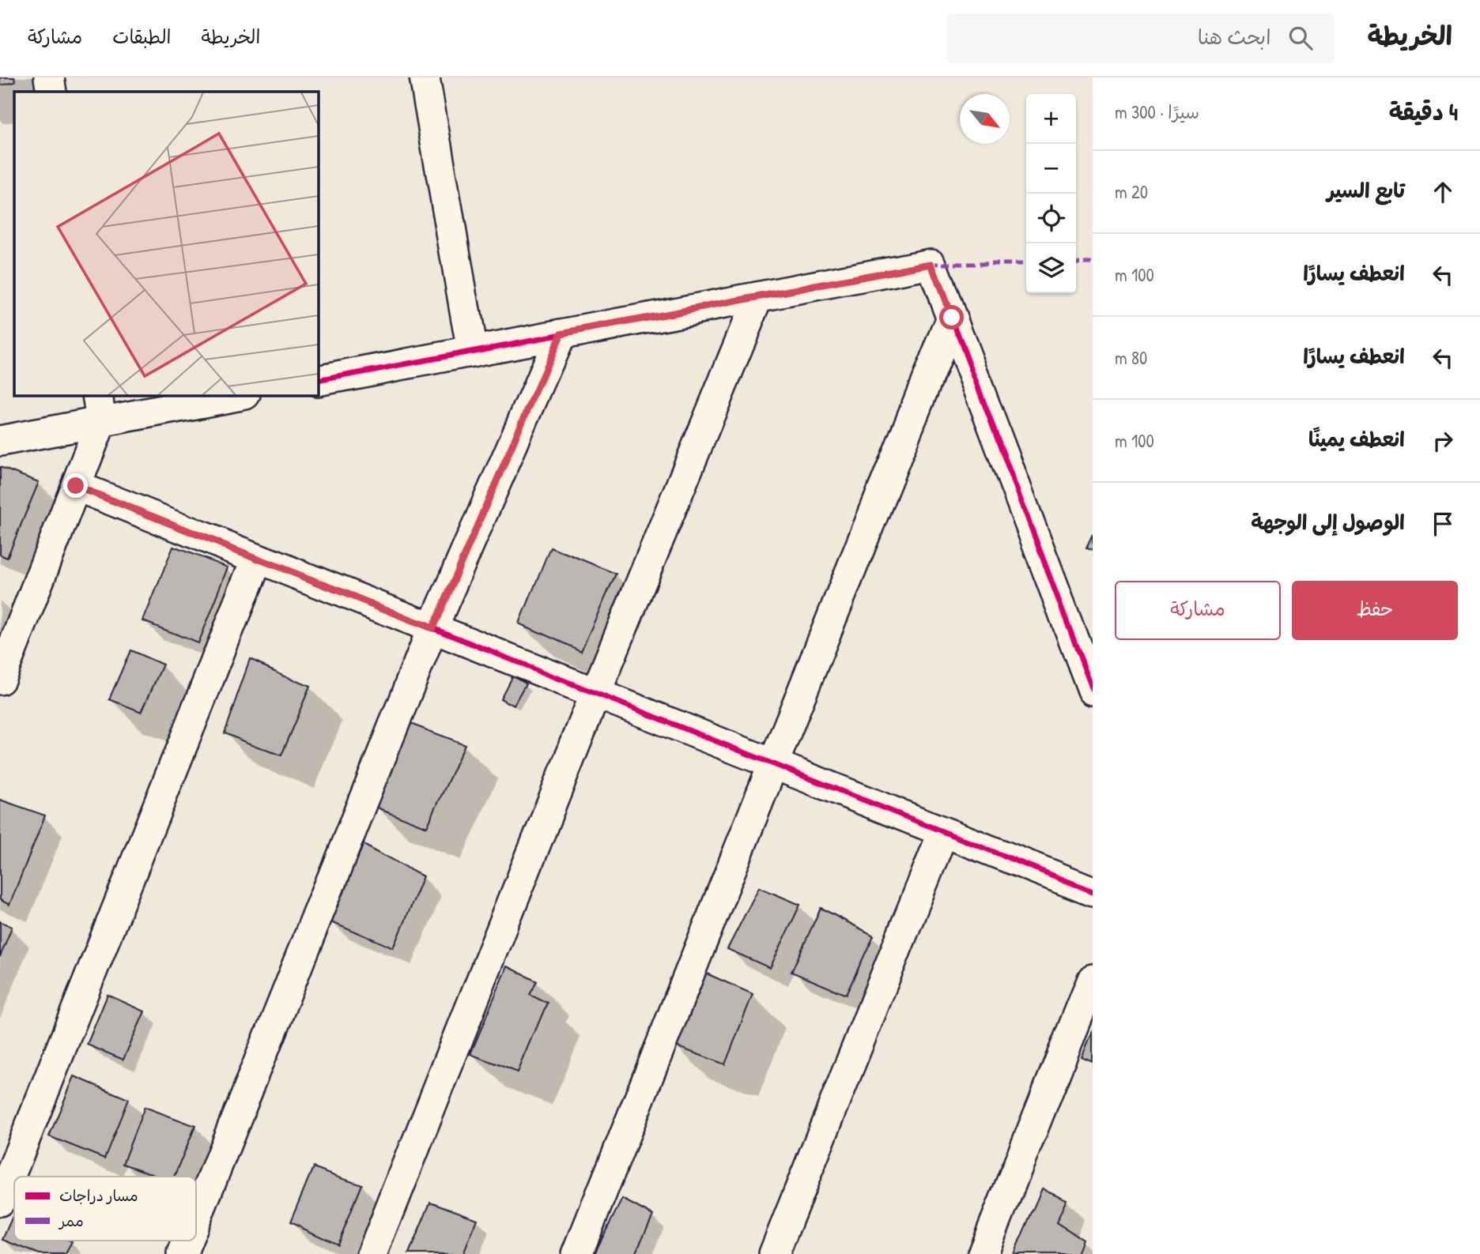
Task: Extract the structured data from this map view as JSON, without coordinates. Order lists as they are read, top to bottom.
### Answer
{
  "legend": ["مسار دراجات", "ممر"],
  "north": "bottom right",
  "page": {
    "header": "الخريطة",
    "search": "ابحث هنا",
    "nav": ["الخريطة", "الطبقات", "مشاركة"],
    "heading": ["4 دقيقة", "سيرًا · 300 m"],
    "map_buttons": ["+", "−"],
    "list": [
      ["تابع السير", "20 m"],
      ["انعطف يسارًا", "100 m"],
      ["انعطف يسارًا", "80 m"],
      ["انعطف يمينًا", "100 m"],
      "الوصول إلى الوجهة"
    ],
    "buttons": ["حفظ", "مشاركة"]
  }
}
